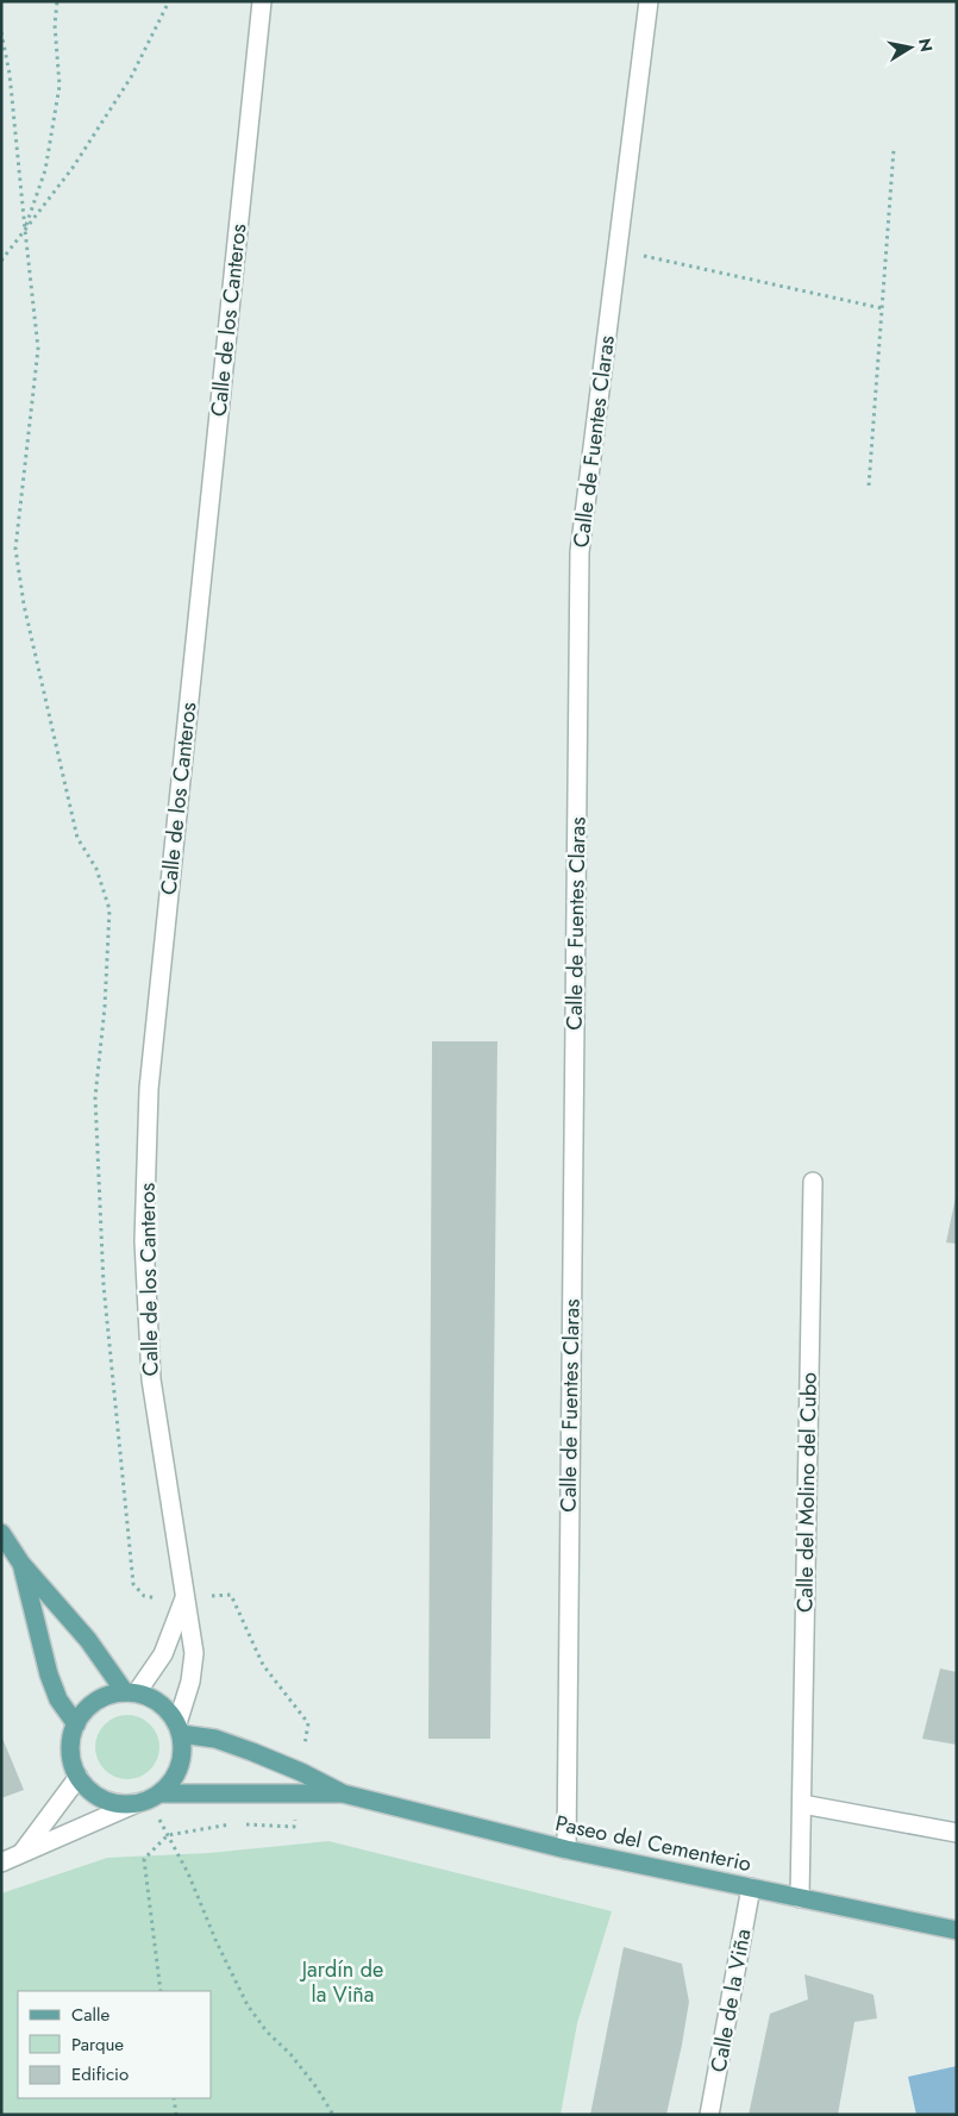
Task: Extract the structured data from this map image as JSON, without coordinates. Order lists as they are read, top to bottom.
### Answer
{
  "streets": {
    "main road": ["Paseo del Cementerio"],
    "street": [
      "Calle de los Canteros",
      "Calle de Fuentes Claras",
      "Calle del Molino del Cubo",
      "Calle de la Viña"
    ]
  },
  "crossings": [
    ["Calle de los Canteros", "Paseo del Cementerio"],
    ["Calle de Fuentes Claras", "Paseo del Cementerio"],
    ["Calle del Molino del Cubo", "Paseo del Cementerio"],
    ["Paseo del Cementerio", "Calle de la Viña"]
  ],
  "parks": ["Jardín de la Viña"],
  "legend": ["Calle", "Parque", "Edificio"],
  "north": "right"
}
